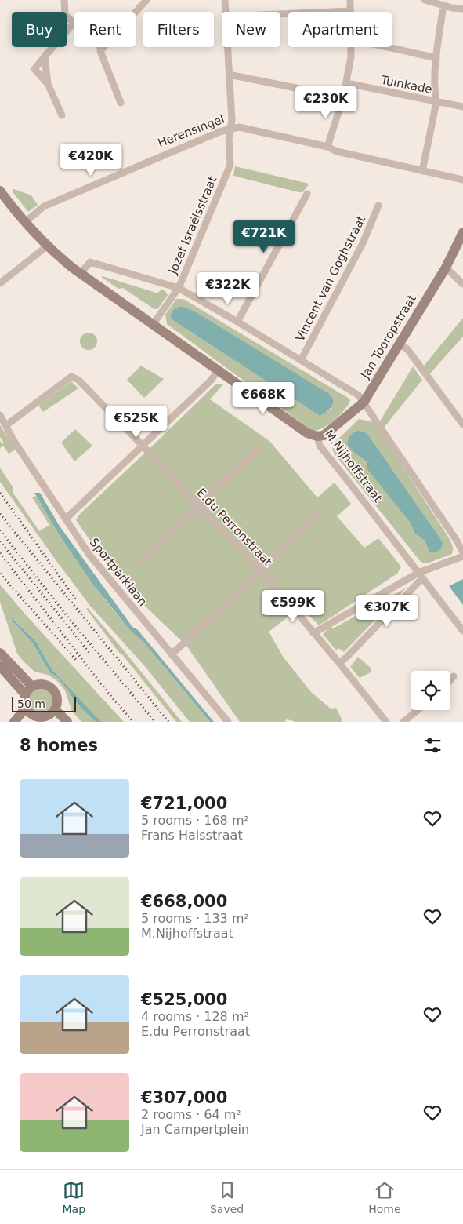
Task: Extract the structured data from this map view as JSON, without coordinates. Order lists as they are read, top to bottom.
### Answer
{
  "streets": {
    "main road": ["Jan Tooropstraat", "M.Nijhoffstraat"],
    "street": [
      "Tuinkade",
      "Herensingel",
      "Jozef Israëlsstraat",
      "Vincent van Goghstraat",
      "E.du Perronstraat",
      "Sportparklaan"
    ]
  },
  "crossings": [
    ["Herensingel", "Jozef Israëlsstraat"],
    ["Herensingel", "M.Nijhoffstraat"],
    ["Jozef Israëlsstraat", "M.Nijhoffstraat"],
    ["Jan Tooropstraat", "M.Nijhoffstraat"],
    ["E.du Perronstraat", "Sportparklaan"]
  ],
  "scale_bar": "50 m",
  "page": {
    "chip": [
      "Buy",
      "Rent",
      "Filters",
      "New",
      "Apartment"
    ],
    "price": [
      "€230K",
      "€420K",
      "€721K",
      "€322K",
      "€668K",
      "€525K",
      "€599K",
      "€307K"
    ],
    "scale": "50 m",
    "heading": "8 homes",
    "list": [
      {
        "name": "€721,000",
        "note": "5 rooms · 168 m² · Frans Halsstraat"
      },
      {
        "name": "€668,000",
        "note": "5 rooms · 133 m² · M.Nijhoffstraat"
      },
      {
        "name": "€525,000",
        "note": "4 rooms · 128 m² · E.du Perronstraat"
      },
      {
        "name": "€307,000",
        "note": "2 rooms · 64 m² · Jan Campertplein"
      }
    ],
    "tabs": ["Map", "Saved", "Home"]
  }
}
